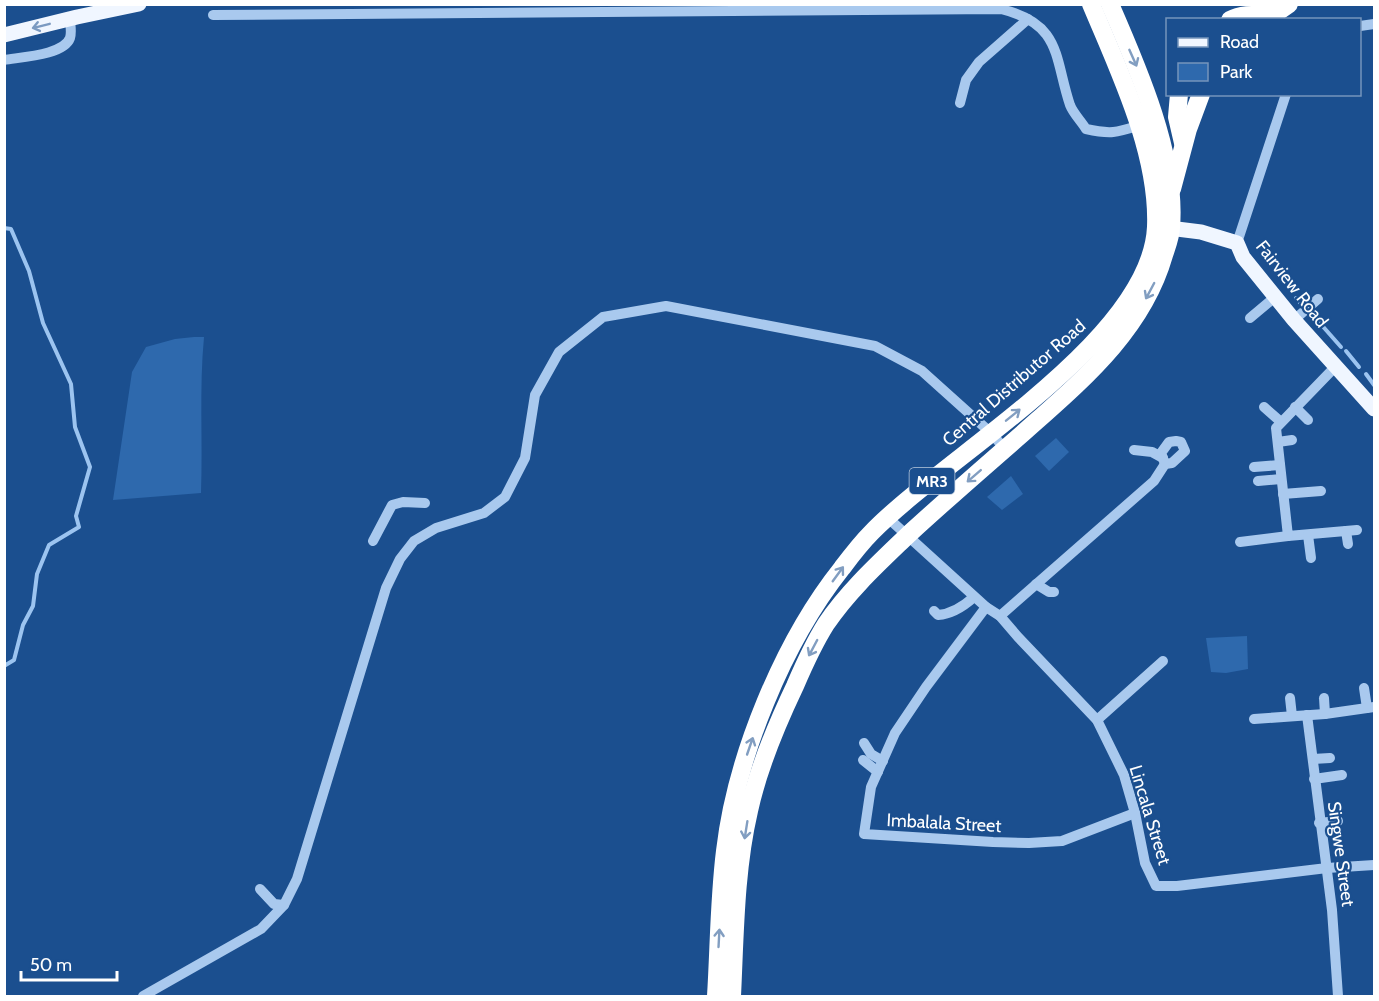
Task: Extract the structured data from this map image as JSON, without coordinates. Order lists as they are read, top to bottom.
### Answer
{
  "streets": {
    "highway": ["Central Distributor Road", "MR3"],
    "main road": ["Fairview Road"],
    "street": ["Lincala Street", "Imbalala Street", "Singwe Street"]
  },
  "crossings": [
    ["Fairview Road", "Central Distributor Road"],
    ["Central Distributor Road", "Lincala Street"],
    ["Lincala Street", "Imbalala Street"],
    ["Lincala Street", "Singwe Street"]
  ],
  "legend": ["Road", "Park"],
  "scale_bar": "50 m"
}
